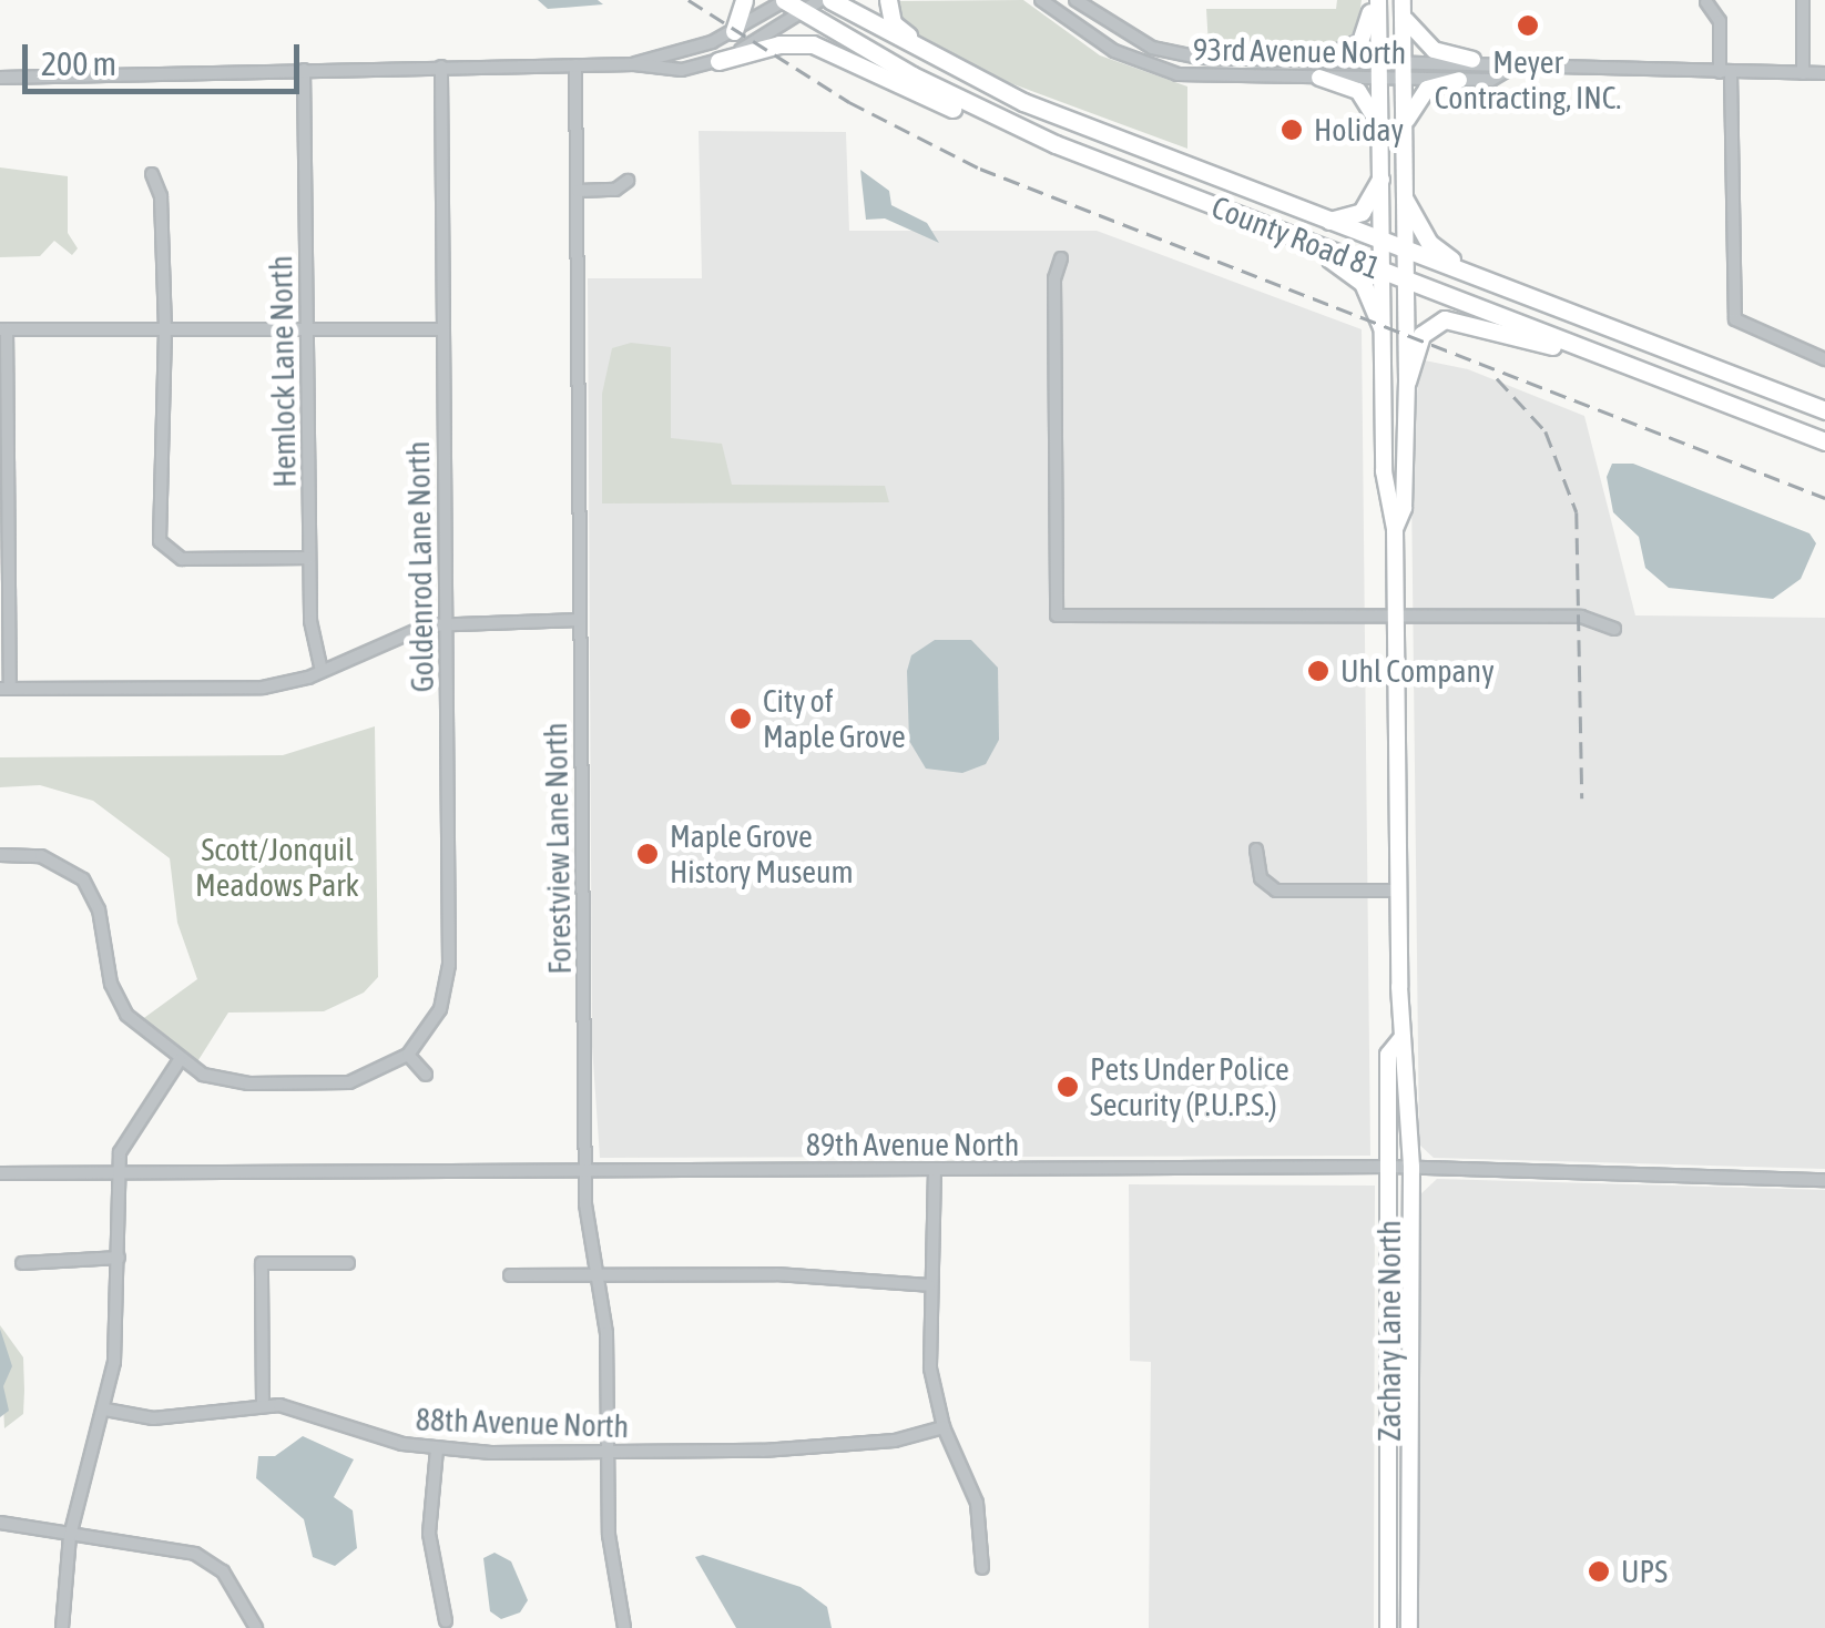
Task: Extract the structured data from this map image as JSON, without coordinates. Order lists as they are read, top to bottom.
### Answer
{
  "streets": {
    "highway": ["County Road 81"],
    "main road": ["Zachary Lane North"],
    "street": [
      "93rd Avenue North",
      "Hemlock Lane North",
      "Goldenrod Lane North",
      "Forestview Lane North",
      "89th Avenue North",
      "88th Avenue North"
    ]
  },
  "crossings": [
    ["93rd Avenue North", "Zachary Lane North"],
    ["County Road 81", "Zachary Lane North"],
    ["Forestview Lane North", "89th Avenue North"],
    ["Forestview Lane North", "88th Avenue North"],
    ["89th Avenue North", "Zachary Lane North"]
  ],
  "parks": ["Scott/Jonquil Meadows Park"],
  "places": [
    "Meyer Contracting, INC.",
    "Holiday",
    "Uhl Company",
    "City of Maple Grove",
    "Maple Grove History Museum",
    "Pets Under Police Security (P.U.P.S.)",
    "UPS"
  ],
  "scale_bar": "200 m"
}
